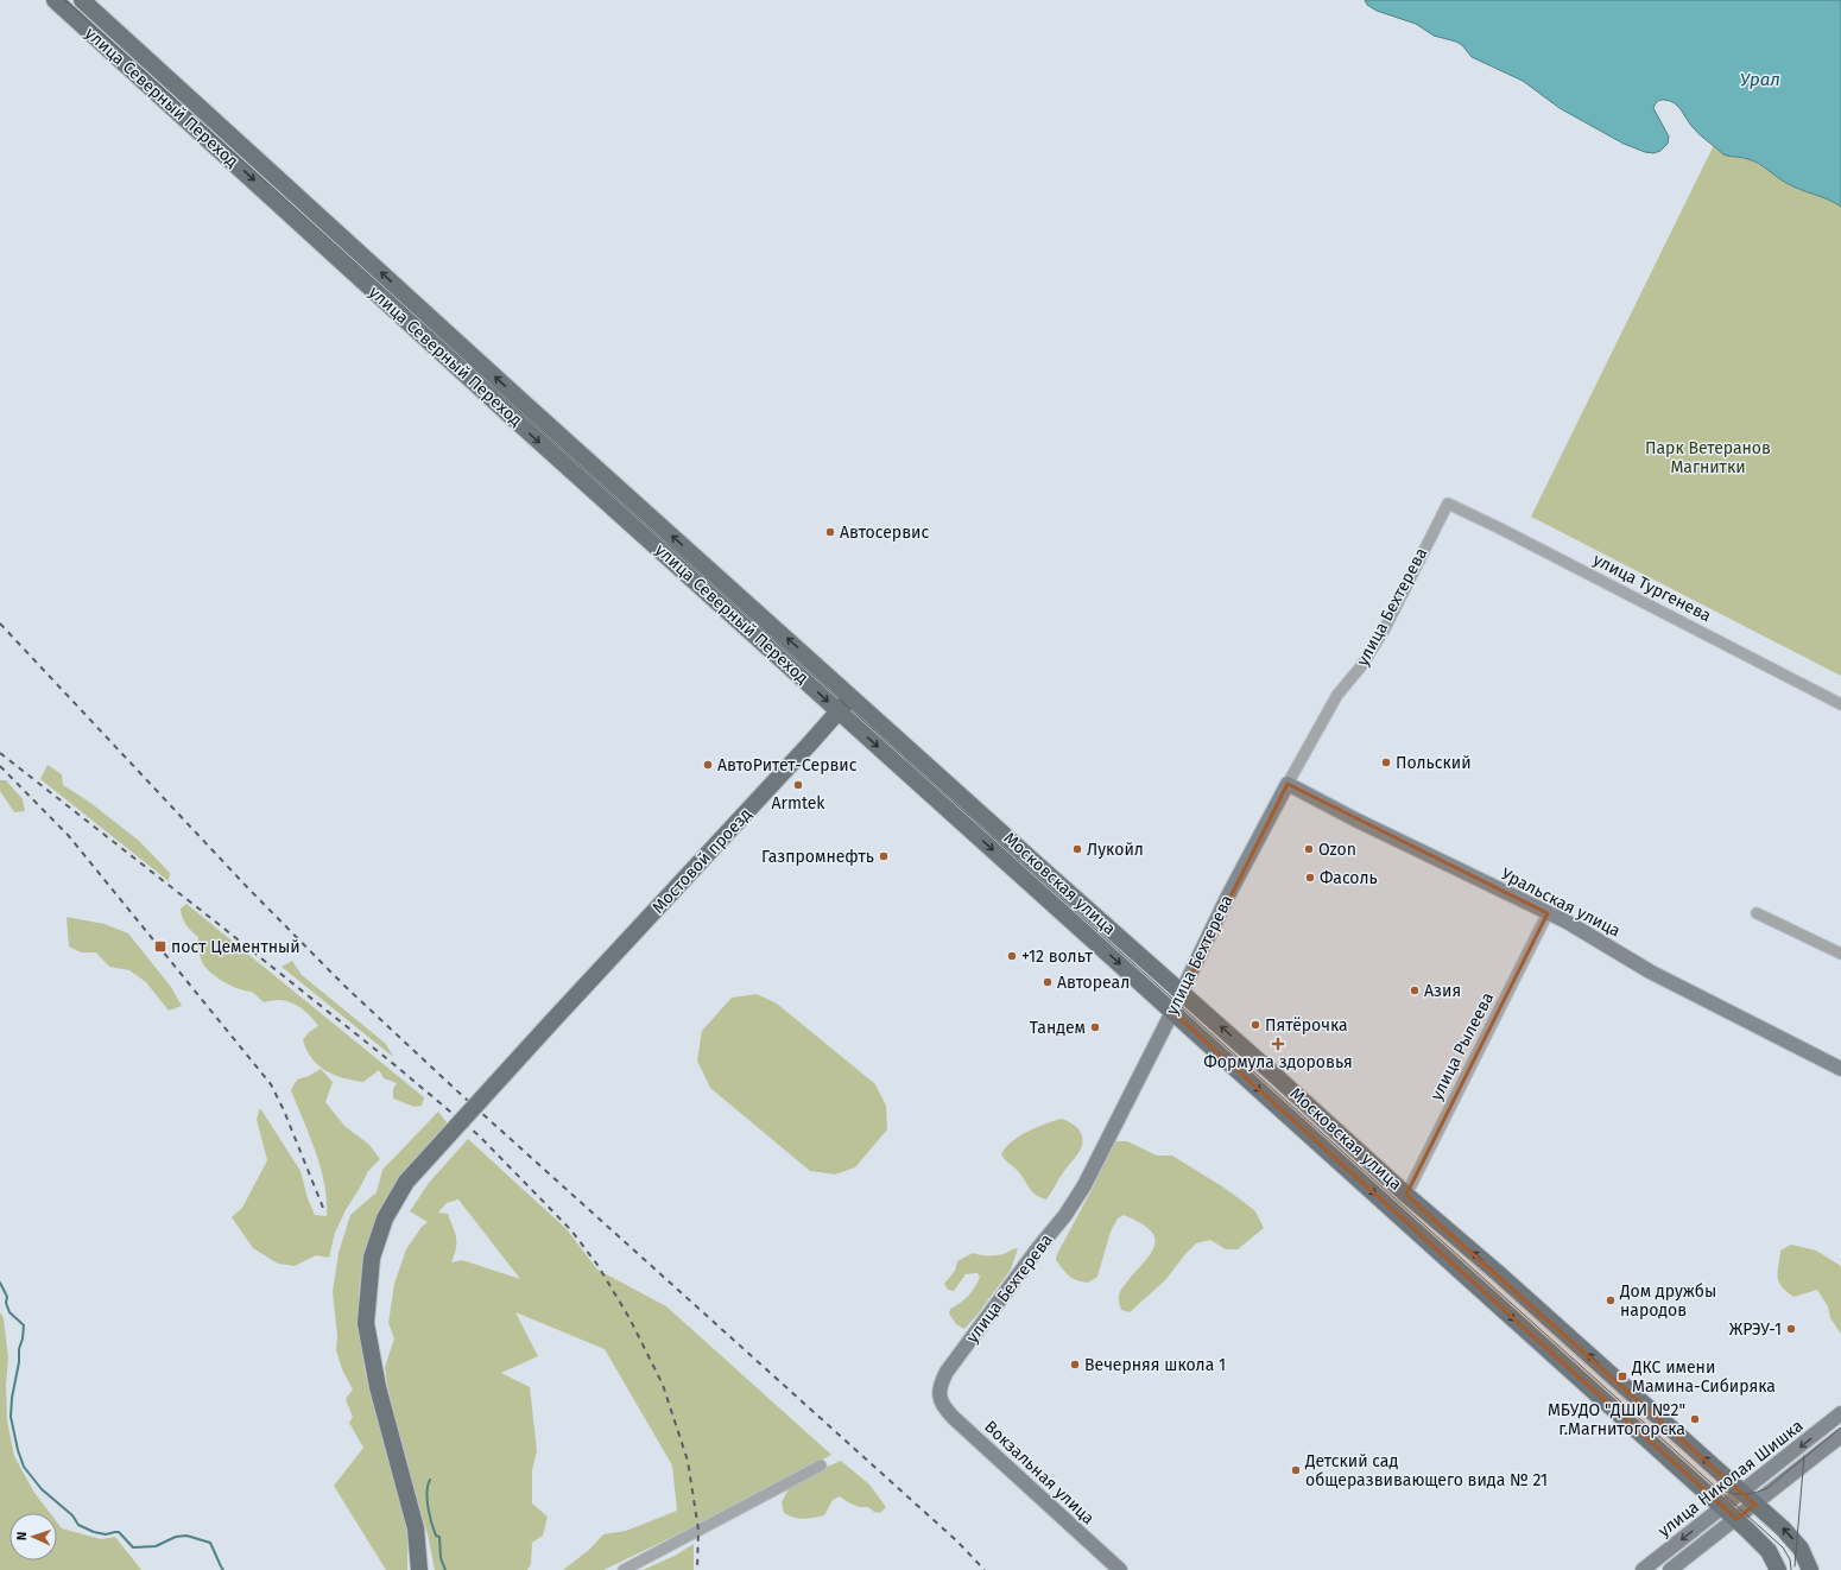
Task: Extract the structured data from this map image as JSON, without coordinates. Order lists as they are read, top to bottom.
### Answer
{
  "streets": {
    "main road": [
      "улица Северный Переход",
      "улица Бехтерева",
      "Мостовой проезд",
      "Московская улица"
    ],
    "street": [
      "улица Тургенева",
      "Уральская улица",
      "улица Рылеева",
      "Вокзальная улица",
      "улица Николая Шишка"
    ]
  },
  "crossings": [
    ["улица Северный Переход", "Мостовой проезд"],
    ["улица Северный Переход", "Московская улица"],
    ["улица Тургенева", "улица Бехтерева"],
    ["улица Бехтерева", "Московская улица"],
    ["улица Бехтерева", "Уральская улица"],
    ["улица Бехтерева", "Вокзальная улица"],
    ["Мостовой проезд", "Московская улица"],
    ["Московская улица", "улица Рылеева"],
    ["Московская улица", "улица Николая Шишка"],
    ["Уральская улица", "улица Рылеева"]
  ],
  "water": ["Урал"],
  "parks": ["Парк Ветеранов Магнитки"],
  "places": {
    "other": [
      "Автосервис",
      "Польский",
      "АвтоРитет-Сервис",
      "Armtek",
      "Лукойл",
      "Ozon",
      "Газпромнефть",
      "Фасоль",
      "+12 вольт",
      "Автореал",
      "Азия",
      "Пятёрочка",
      "Тандем",
      "Дом дружбы народов",
      "ЖРЭУ-1",
      "Вечерняя школа 1",
      "МБУДО \"ДШИ №2\" г.Магнитогорска",
      "Детский сад общеразвивающего вида № 21"
    ],
    "transit": ["пост Цементный", "ДКС имени Мамина-Сибиряка"],
    "health": ["Формула здоровья"]
  },
  "north": "left"
}
